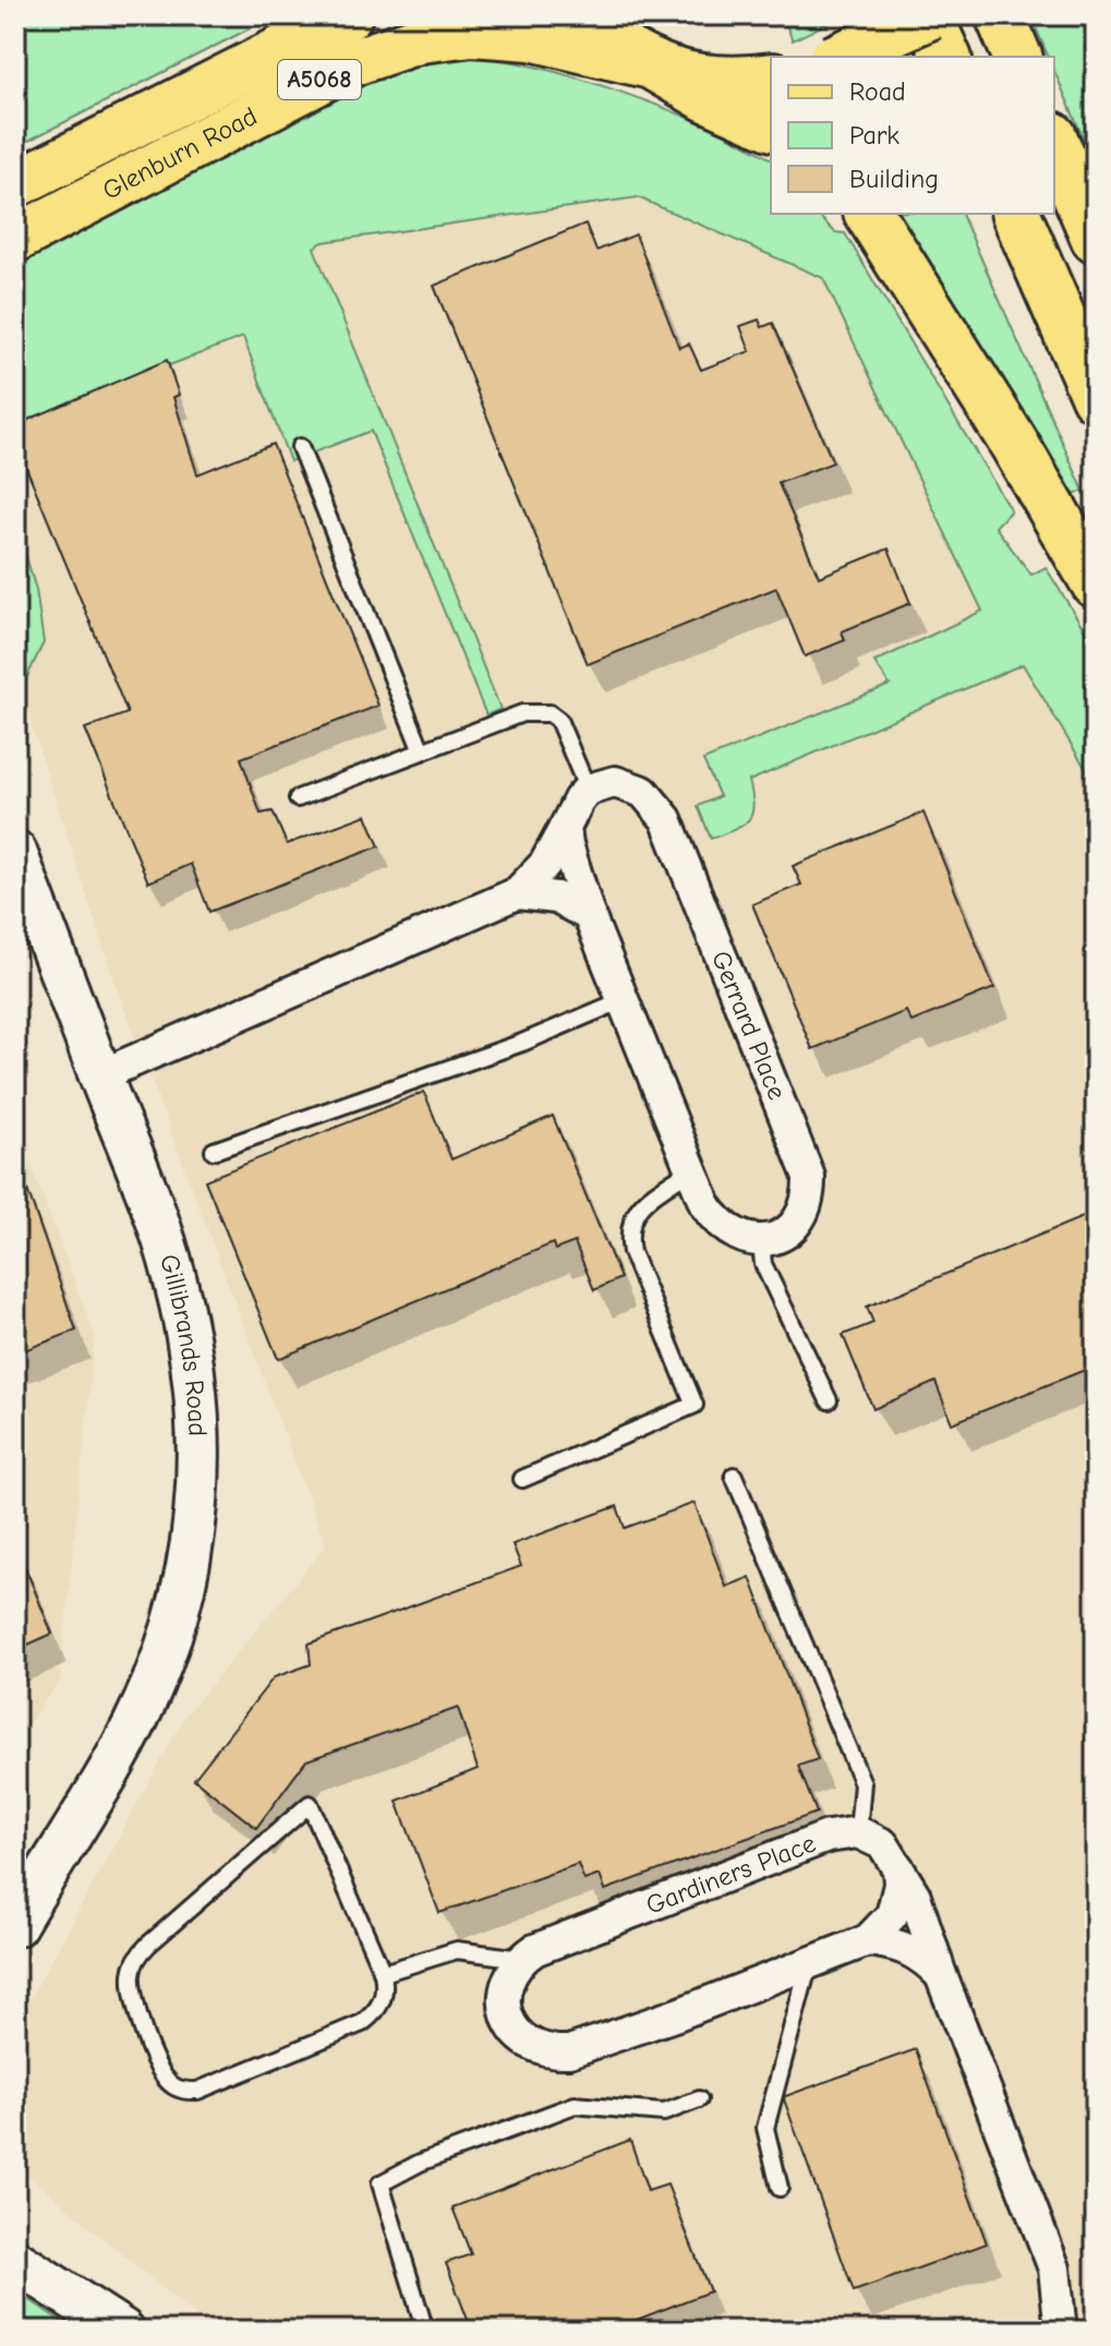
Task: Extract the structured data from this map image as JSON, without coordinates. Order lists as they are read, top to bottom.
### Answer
{
  "streets": {
    "main road": ["A5068", "Glenburn Road"],
    "street": ["Gerrard Place", "Gillibrands Road", "Gardiners Place"]
  },
  "crossings": [
    ["A5068", "Glenburn Road"]
  ],
  "legend": ["Road", "Park", "Building"]
}
